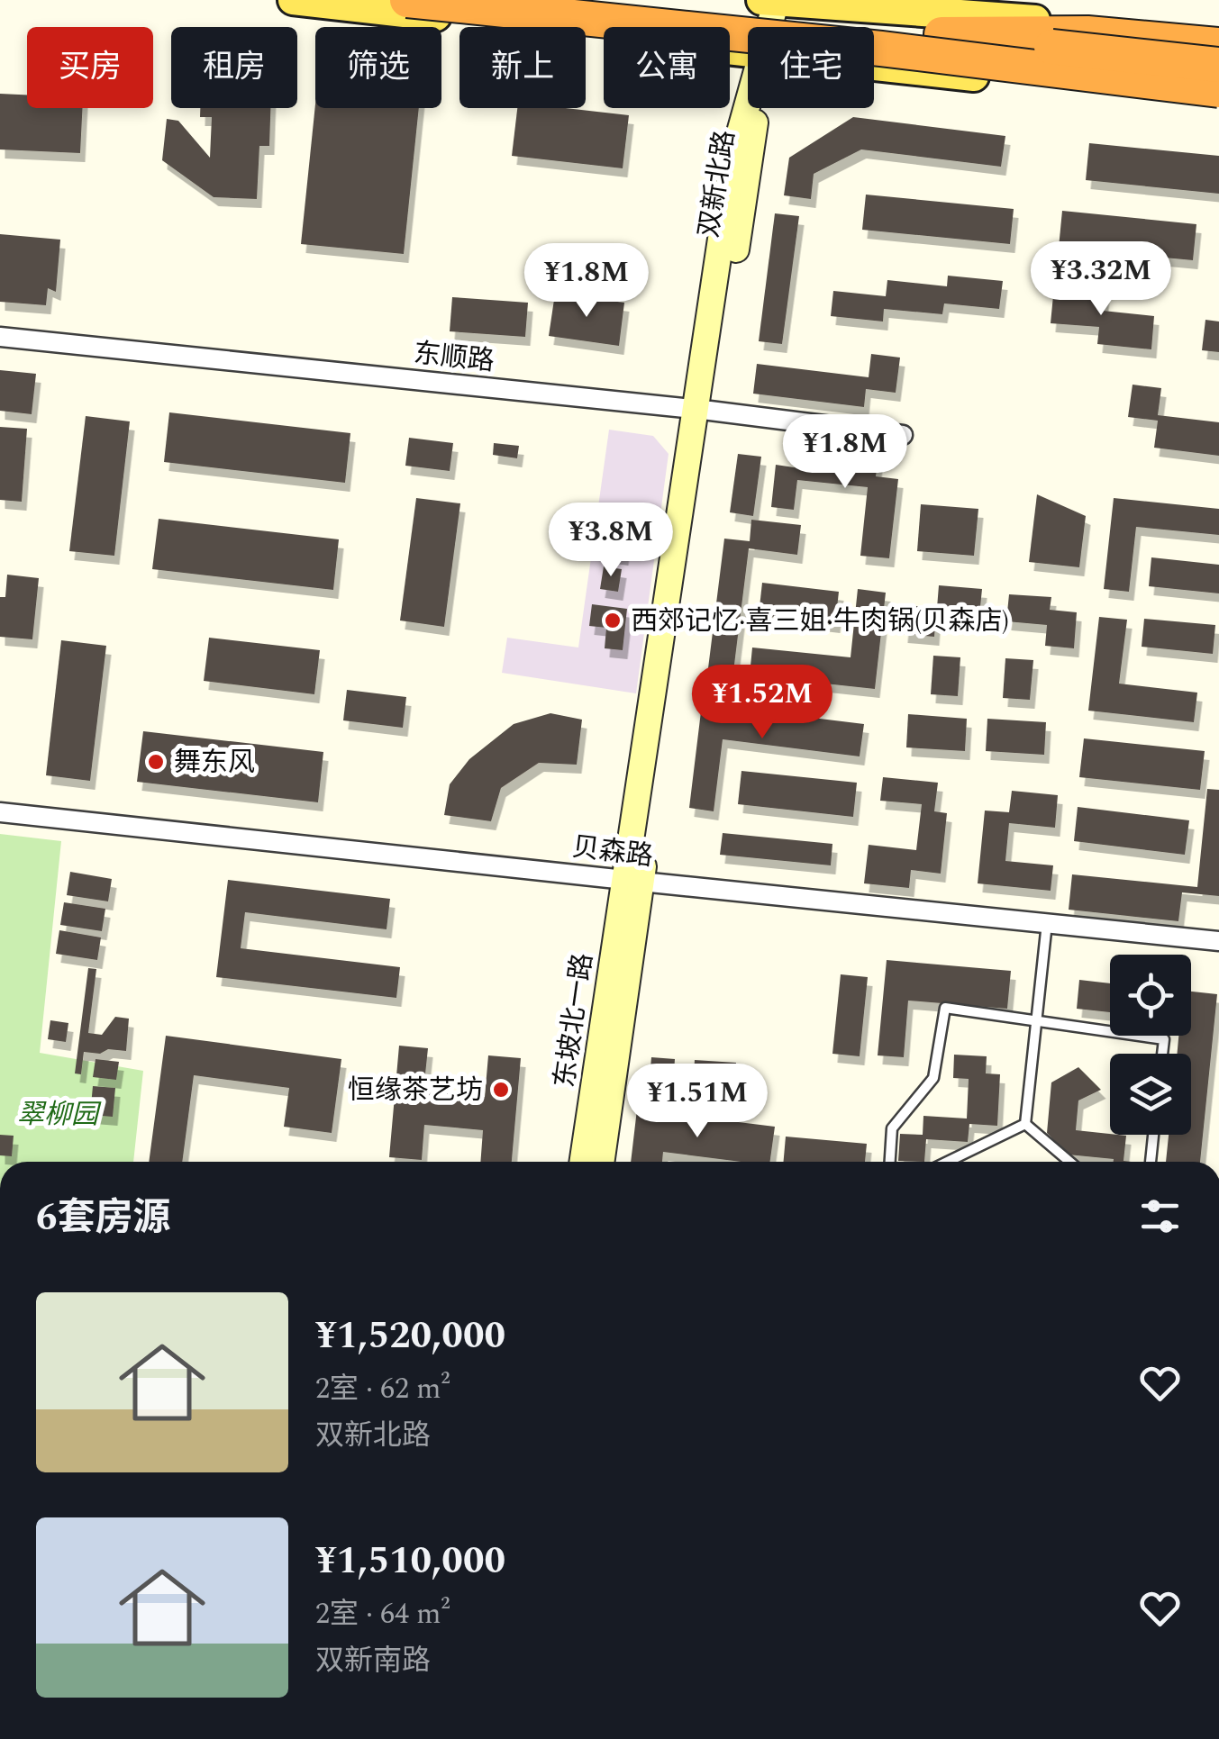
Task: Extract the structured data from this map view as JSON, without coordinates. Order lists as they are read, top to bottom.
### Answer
{
  "streets": {
    "street": [
      "双新北路",
      "东顺路",
      "贝森路",
      "东坡北一路"
    ]
  },
  "crossings": [
    ["双新北路", "东顺路"],
    ["双新北路", "贝森路"],
    ["双新北路", "东坡北一路"],
    ["贝森路", "东坡北一路"]
  ],
  "parks": ["翠柳园"],
  "places": ["西郊记忆·喜三姐·牛肉锅(贝森店)", "舞东风", "恒缘茶艺坊"],
  "page": {
    "chip": [
      "买房",
      "租房",
      "筛选",
      "新上",
      "公寓",
      "住宅"
    ],
    "price": [
      "¥3.32M",
      "¥1.8M",
      "¥1.8M",
      "¥3.8M",
      "¥1.52M",
      "¥1.51M"
    ],
    "heading": "6套房源",
    "list": [
      {
        "name": "¥1,520,000",
        "note": "2室 · 62 m² · 双新北路"
      },
      {
        "name": "¥1,510,000",
        "note": "2室 · 64 m² · 双新南路"
      }
    ]
  }
}
